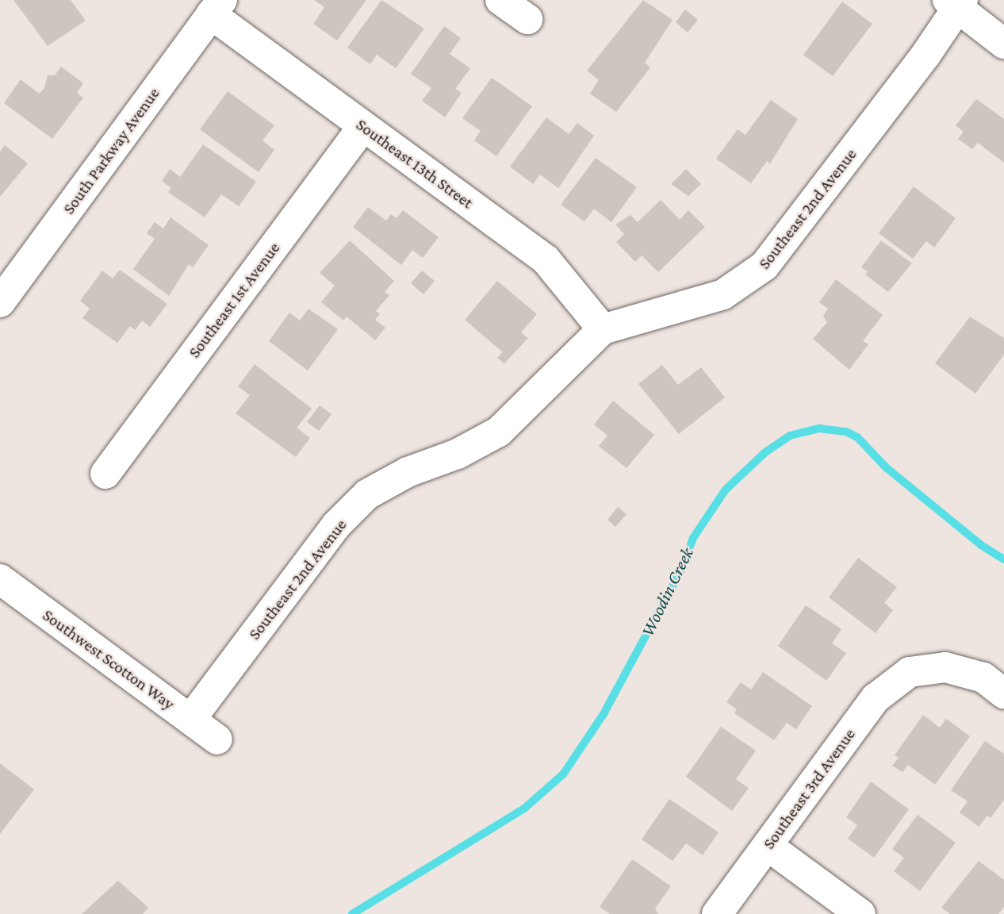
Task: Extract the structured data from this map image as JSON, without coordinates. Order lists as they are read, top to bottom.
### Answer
{
  "streets": {
    "street": [
      "South Parkway Avenue",
      "Southeast 13th Street",
      "Southeast 2nd Avenue",
      "Southeast 1st Avenue",
      "Southwest Scotton Way",
      "Southeast 3rd Avenue"
    ]
  },
  "crossings": [
    ["South Parkway Avenue", "Southeast 13th Street"],
    ["Southeast 13th Street", "Southeast 2nd Avenue"],
    ["Southeast 13th Street", "Southeast 1st Avenue"],
    ["Southeast 2nd Avenue", "Southwest Scotton Way"]
  ],
  "water": ["Woodin Creek"]
}
